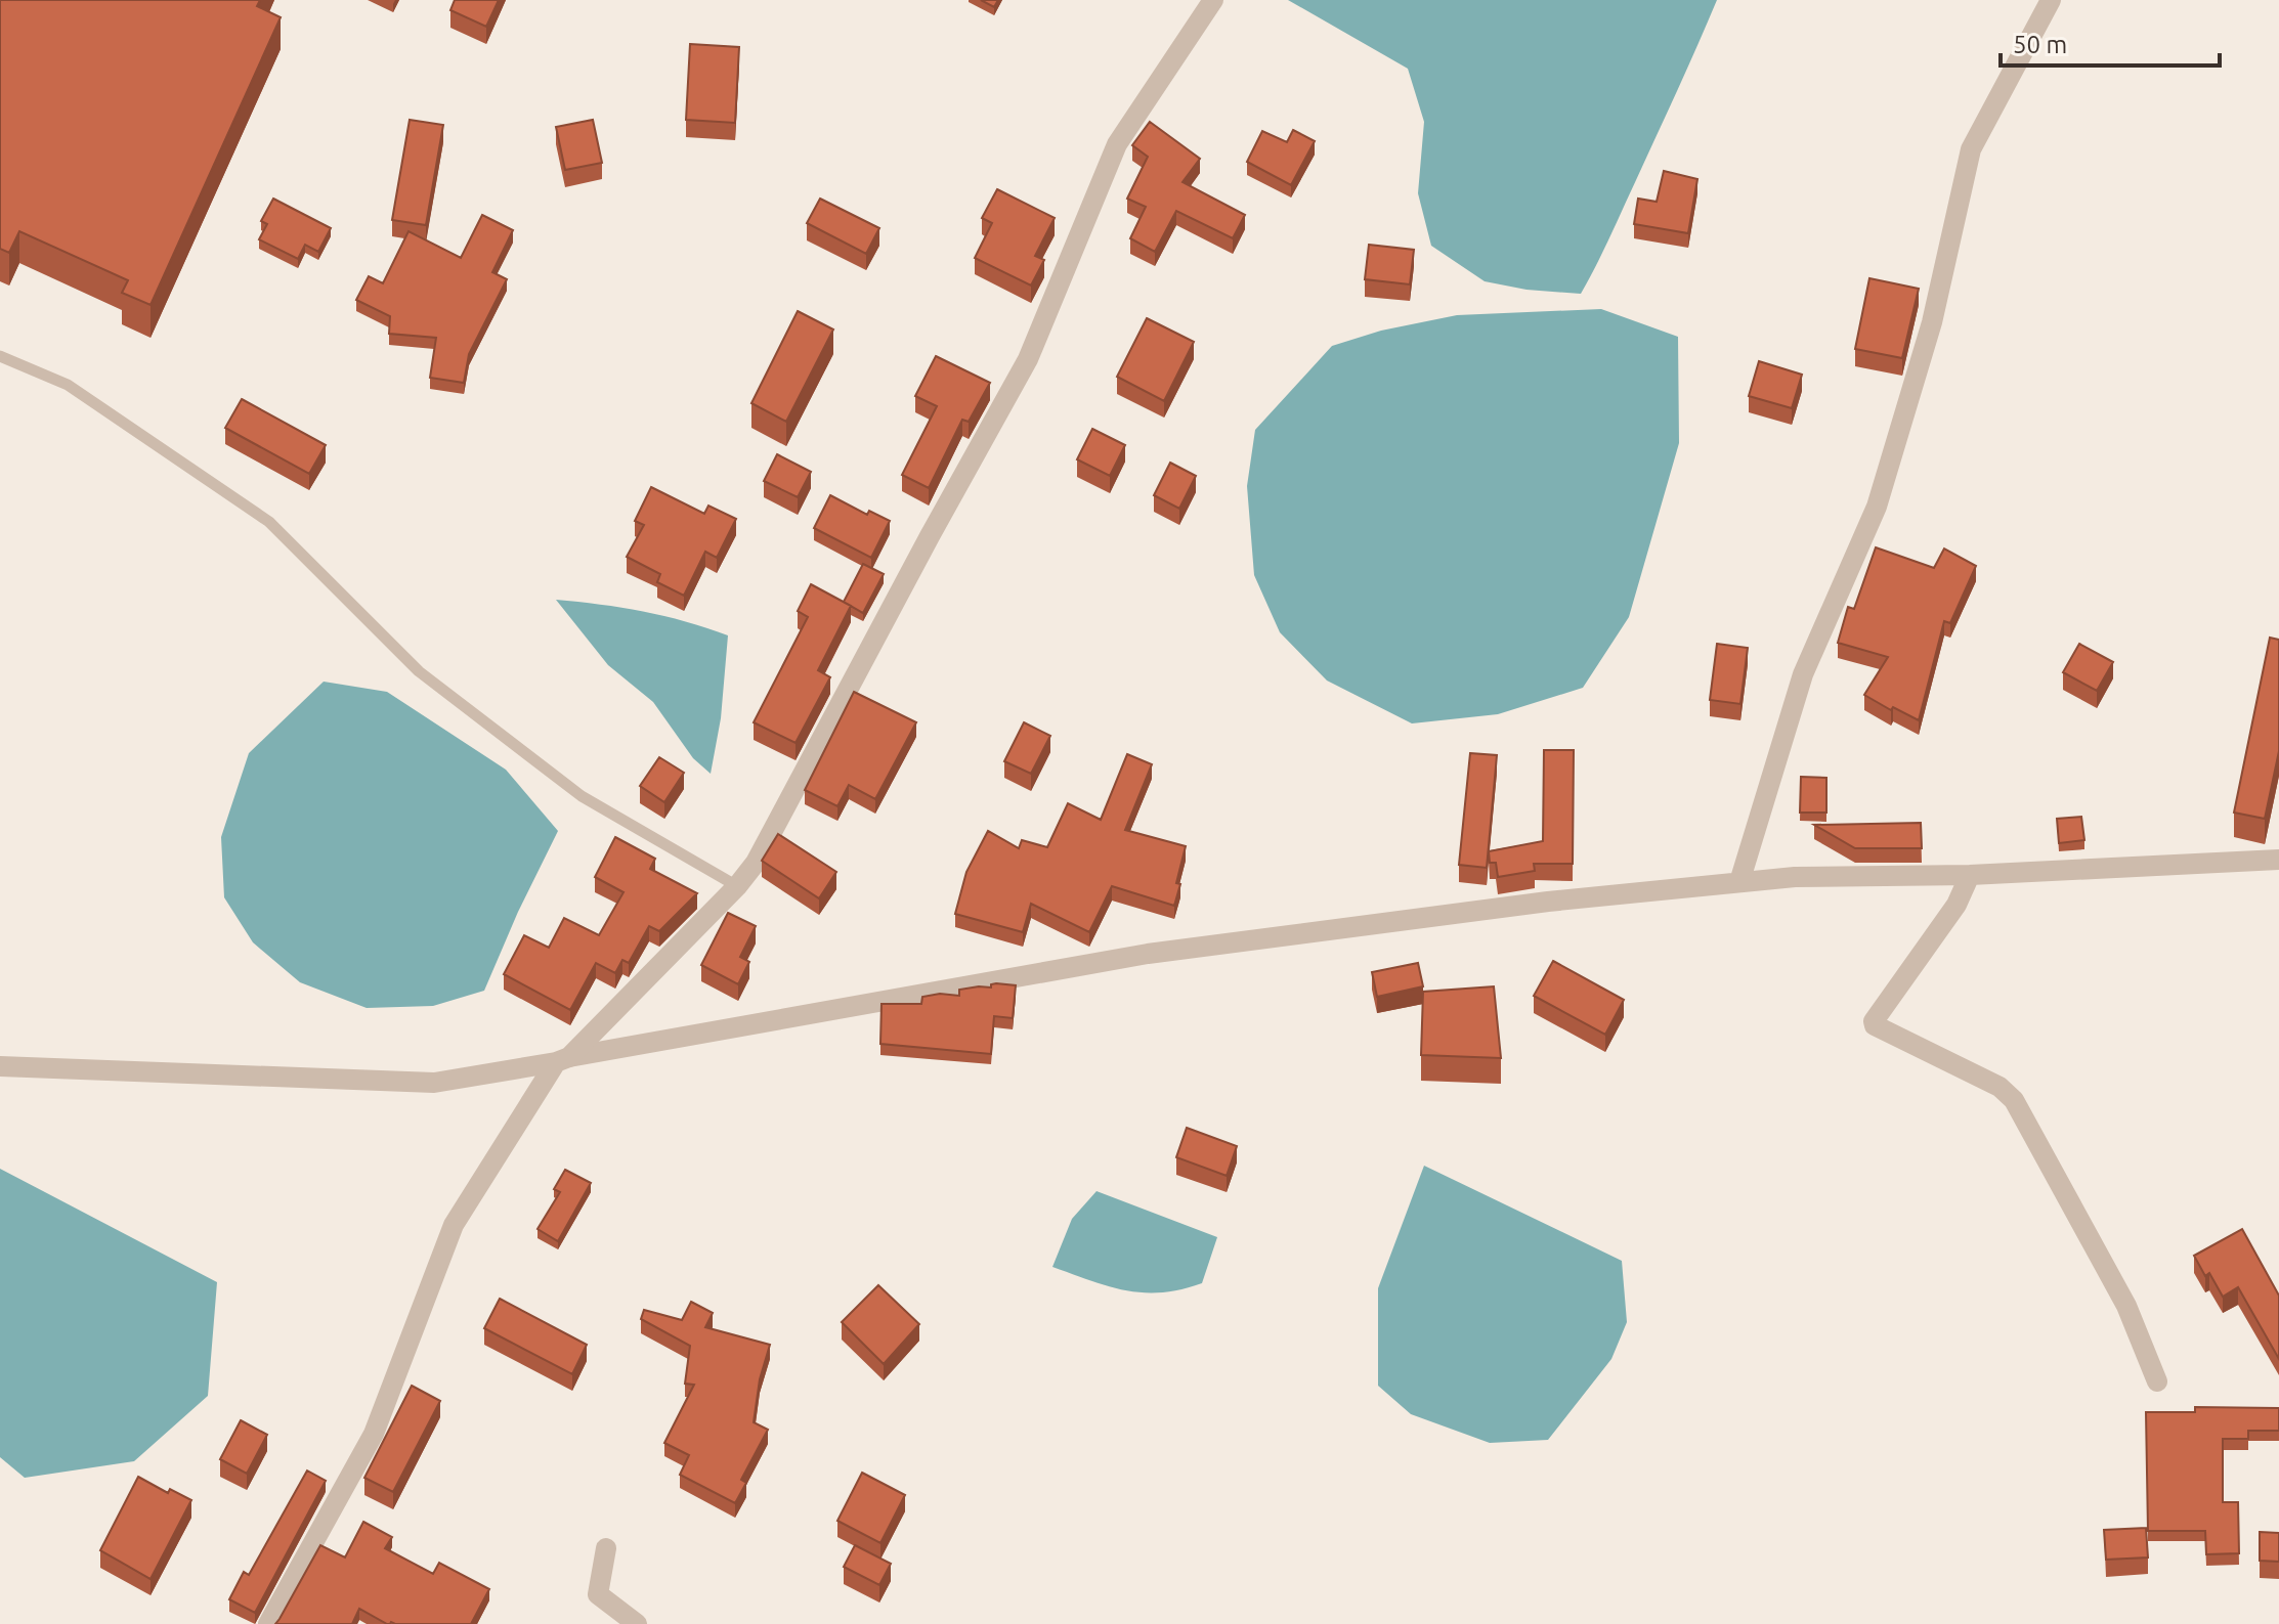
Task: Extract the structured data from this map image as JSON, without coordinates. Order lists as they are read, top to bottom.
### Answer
{
  "scale_bar": "50 m"
}
